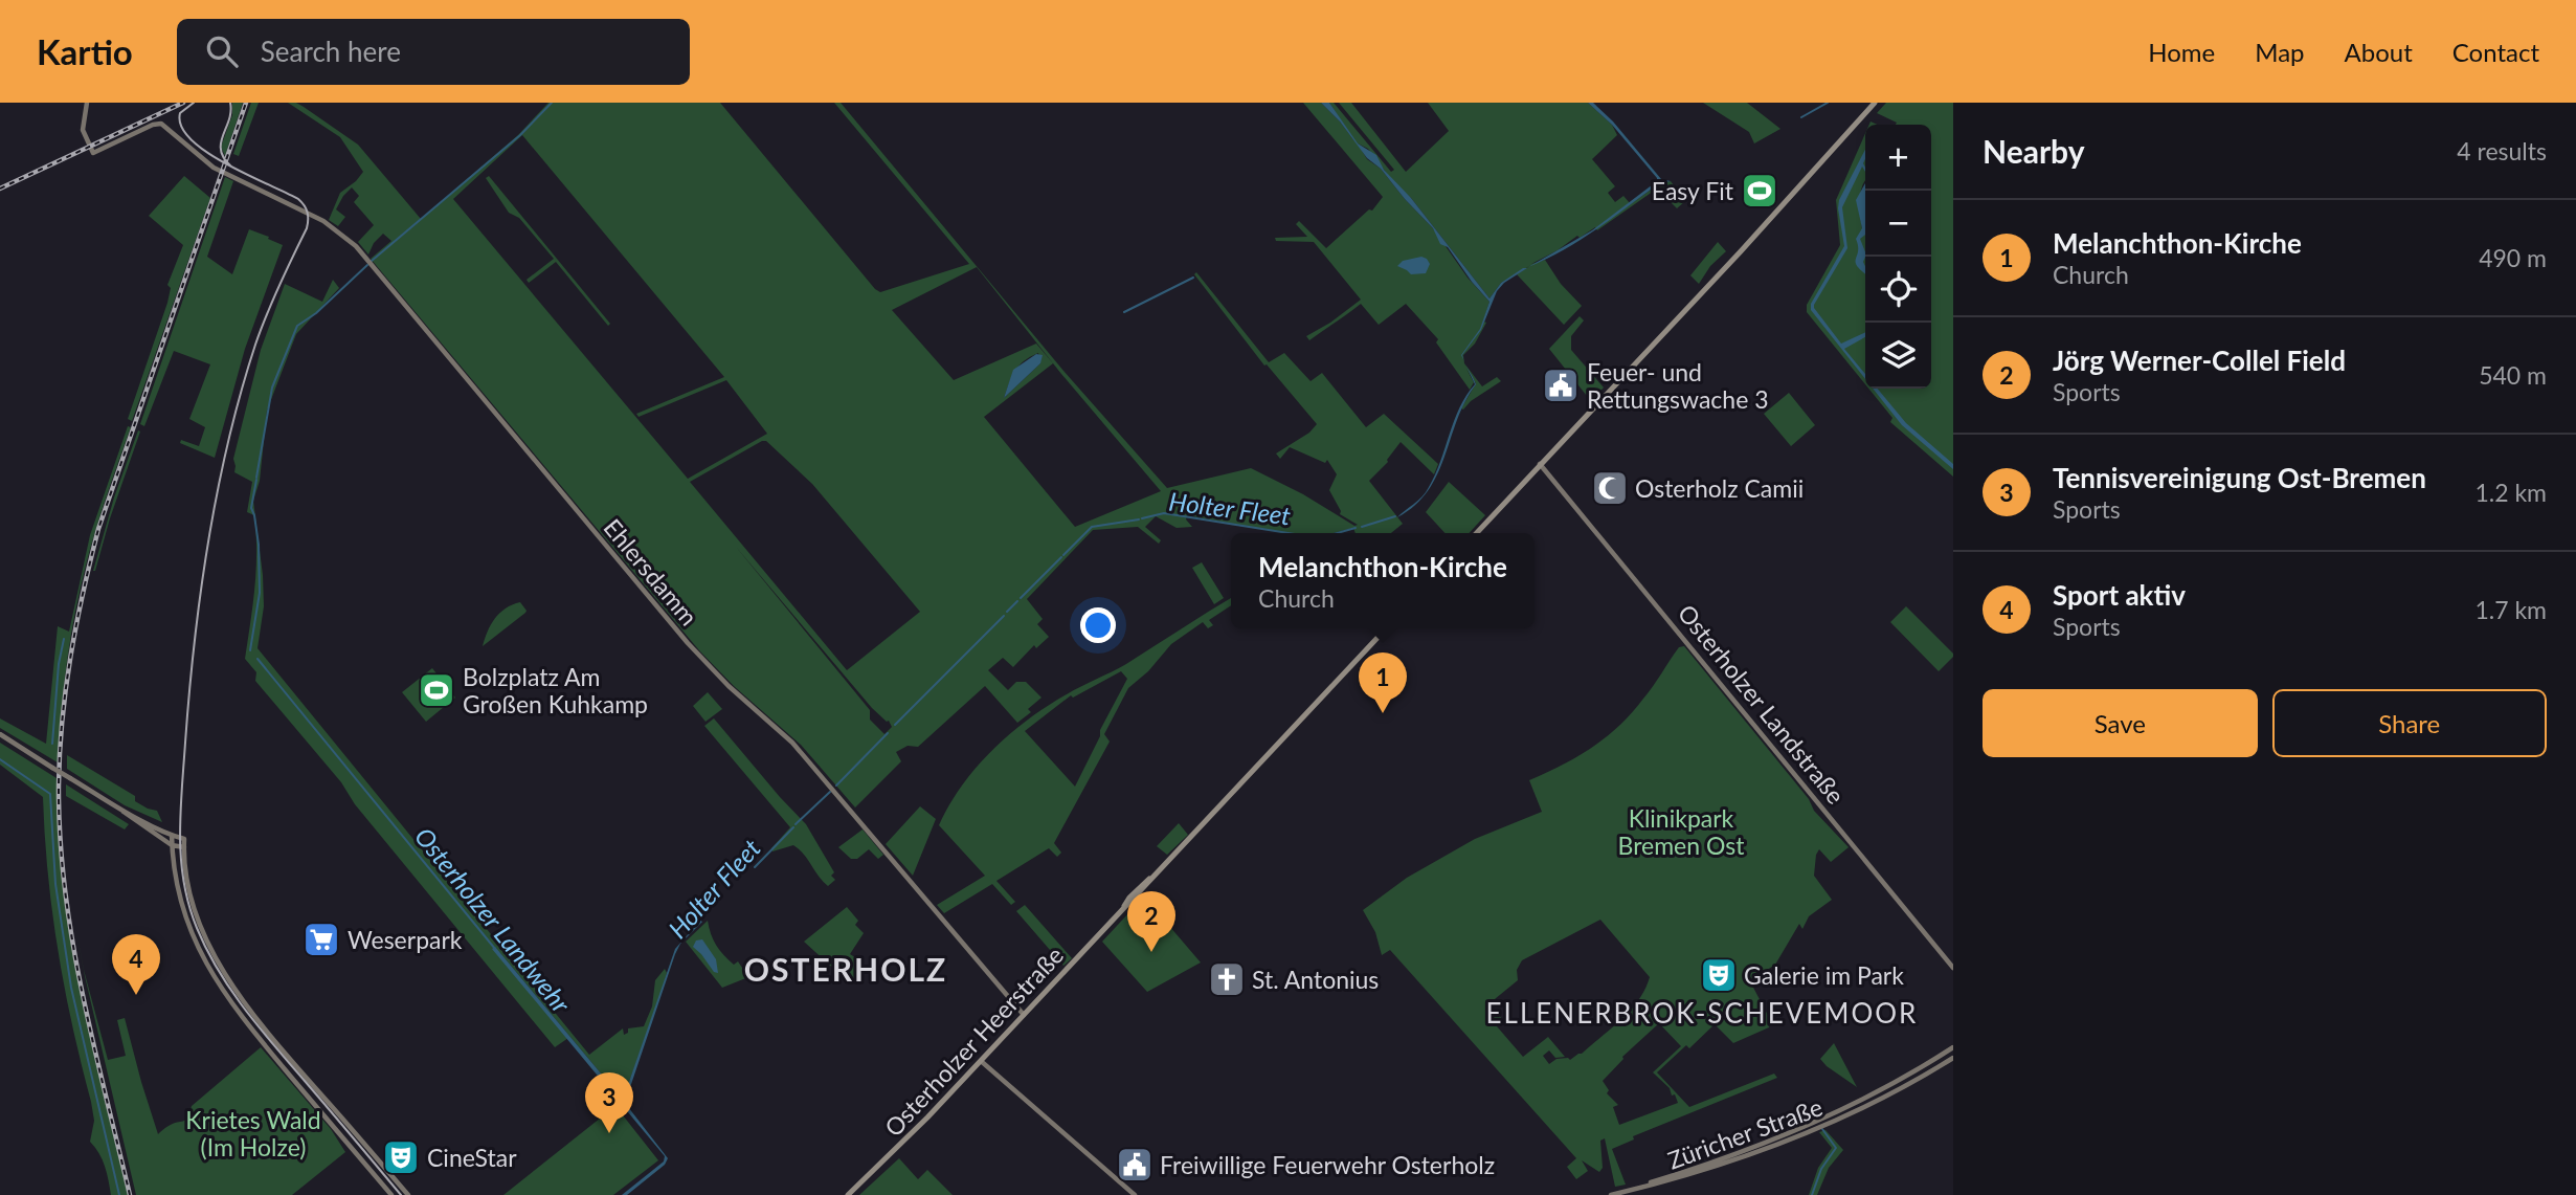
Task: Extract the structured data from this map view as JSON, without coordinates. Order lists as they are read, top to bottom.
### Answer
{
  "streets": {
    "main road": [
      "Ehlersdamm",
      "Osterholzer Landstraße",
      "Osterholzer Heerstraße",
      "Züricher Straße"
    ]
  },
  "crossings": [
    ["Ehlersdamm", "Osterholzer Heerstraße"]
  ],
  "districts": ["OSTERHOLZ", "ELLENERBROK-SCHEVEMOOR"],
  "water": ["Holter Fleet", "Osterholzer Landwehr"],
  "parks": ["Klinikpark Bremen Ost", "Krietes Wald (Im Holze)"],
  "places": {
    "sports": ["Easy Fit", "Bolzplatz Am Großen Kuhkamp"],
    "public building": ["Feuer- und Rettungswache 3", "Freiwillige Feuerwehr Osterholz"],
    "mosque": ["Osterholz Camii"],
    "supermarket": ["Weserpark"],
    "theatre": ["Galerie im Park", "CineStar"],
    "church": ["St. Antonius"]
  },
  "page": {
    "header": "Kartio",
    "search": "Search here",
    "nav": [
      "Home",
      "Map",
      "About",
      "Contact"
    ],
    "heading": ["Nearby", "4 results"],
    "map_buttons": ["+", "−"],
    "list": [
      {
        "mark": "1",
        "name": "Melanchthon-Kirche",
        "note": "Church",
        "value": "490 m"
      },
      {
        "mark": "2",
        "name": "Jörg Werner-Collel Field",
        "note": "Sports",
        "value": "540 m"
      },
      {
        "mark": "3",
        "name": "Tennisvereinigung Ost-Bremen",
        "note": "Sports",
        "value": "1.2 km"
      },
      {
        "mark": "4",
        "name": "Sport aktiv",
        "note": "Sports",
        "value": "1.7 km"
      }
    ],
    "popup": ["Melanchthon-Kirche", "Church"],
    "pins": [
      "1",
      "2",
      "4",
      "3"
    ],
    "buttons": ["Save", "Share"]
  }
}
